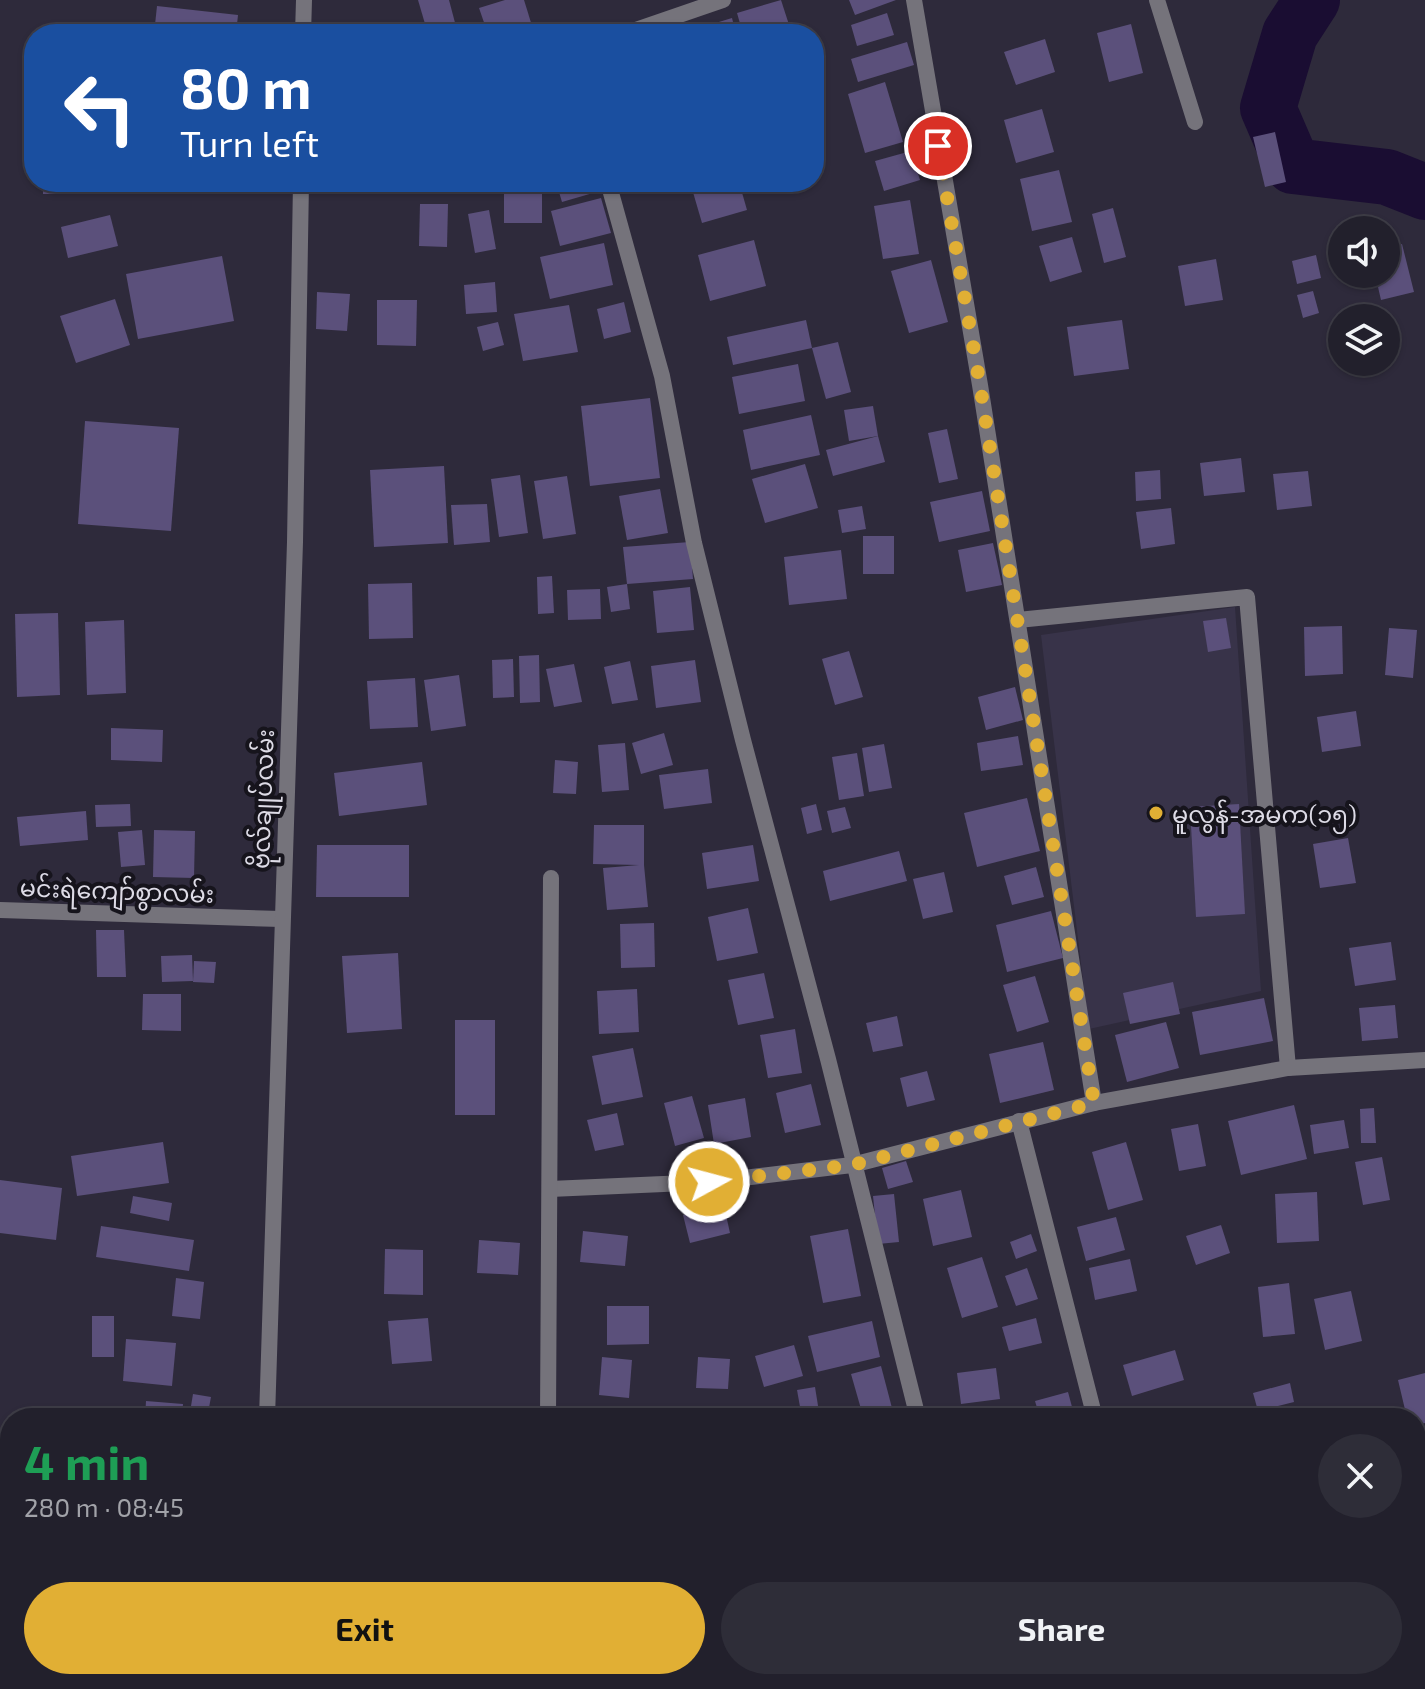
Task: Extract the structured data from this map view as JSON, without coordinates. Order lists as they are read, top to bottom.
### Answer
{
  "streets": {
    "street": ["ဗိုလ်ချုပ်လမ်း", "မင်းရဲကျော်စွာလမ်း"]
  },
  "crossings": [
    ["ဗိုလ်ချုပ်လမ်း", "မင်းရဲကျော်စွာလမ်း"]
  ],
  "places": ["မူလွန်-အမက(၁၅)"],
  "page": {
    "turn": ["80 m", "Turn left"],
    "heading": ["4 min", "280 m · 08:45"],
    "buttons": ["Exit", "Share"]
  }
}
